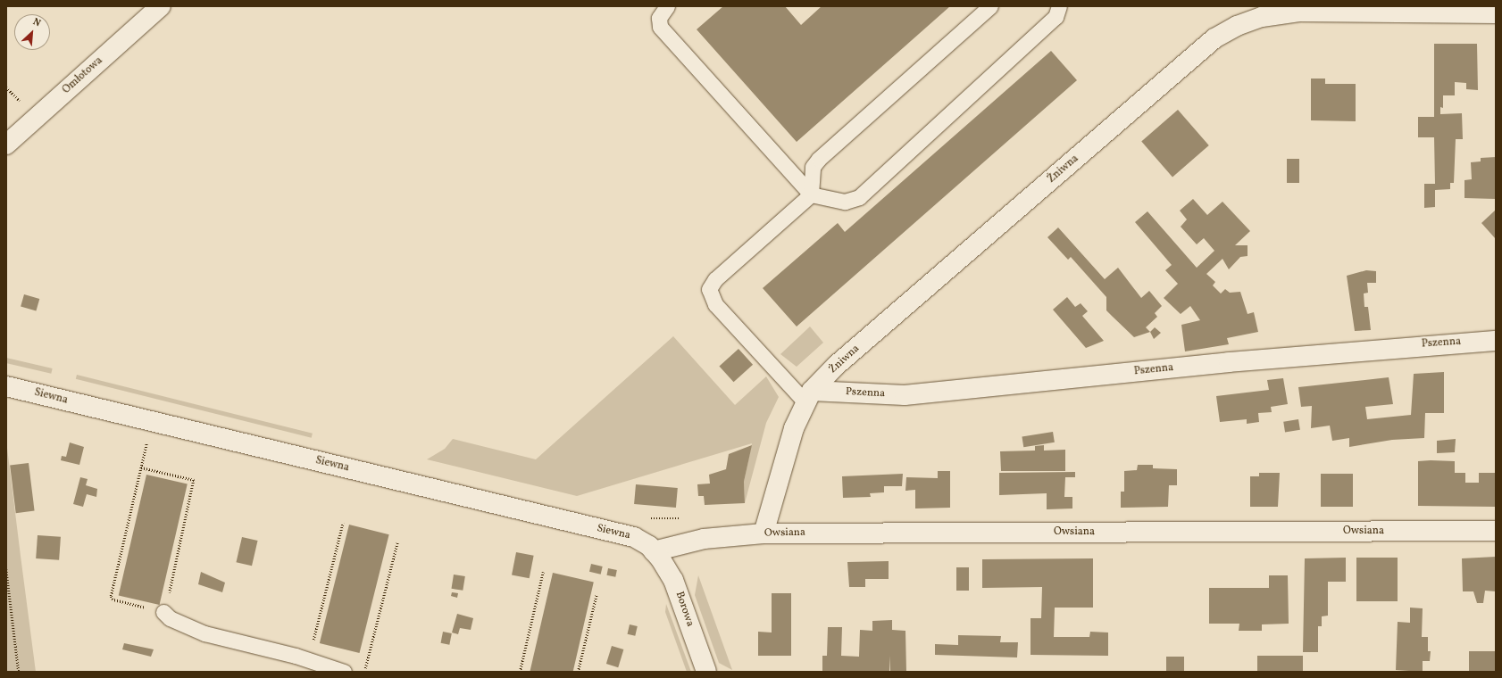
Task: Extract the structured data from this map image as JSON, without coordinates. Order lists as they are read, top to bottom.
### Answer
{
  "streets": {
    "street": [
      "Omłotowa",
      "Żniwna",
      "Pszenna",
      "Siewna",
      "Owsiana",
      "Borowa"
    ]
  },
  "crossings": [
    ["Żniwna", "Pszenna"],
    ["Żniwna", "Owsiana"],
    ["Siewna", "Owsiana"],
    ["Siewna", "Borowa"],
    ["Owsiana", "Borowa"]
  ],
  "north": "top right"
}
